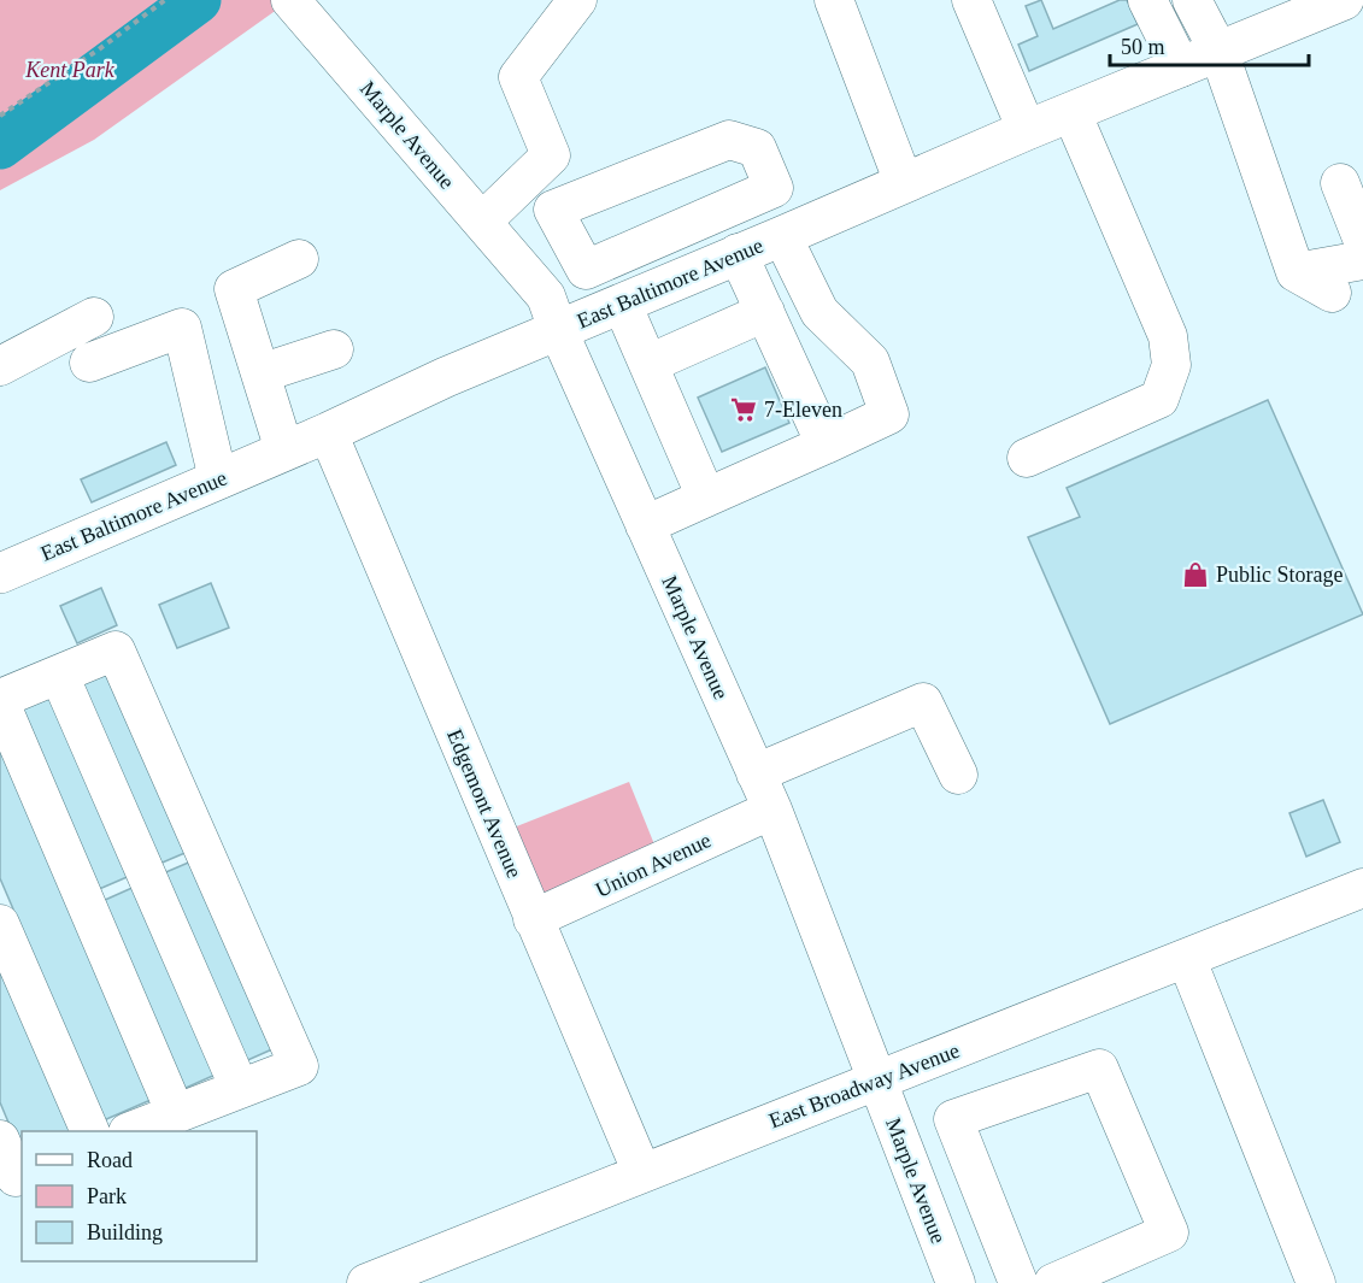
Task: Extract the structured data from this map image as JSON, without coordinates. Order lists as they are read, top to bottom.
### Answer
{
  "streets": {
    "main road": ["East Baltimore Avenue"],
    "street": [
      "Marple Avenue",
      "Edgemont Avenue",
      "Union Avenue",
      "East Broadway Avenue"
    ]
  },
  "crossings": [
    ["Marple Avenue", "East Baltimore Avenue"],
    ["Marple Avenue", "Union Avenue"],
    ["Marple Avenue", "East Broadway Avenue"],
    ["East Baltimore Avenue", "Edgemont Avenue"],
    ["Edgemont Avenue", "Union Avenue"],
    ["Edgemont Avenue", "East Broadway Avenue"]
  ],
  "parks": ["Kent Park"],
  "places": {
    "supermarket": ["7-Eleven"],
    "shop": ["Public Storage"]
  },
  "legend": ["Road", "Park", "Building"],
  "scale_bar": "50 m"
}
